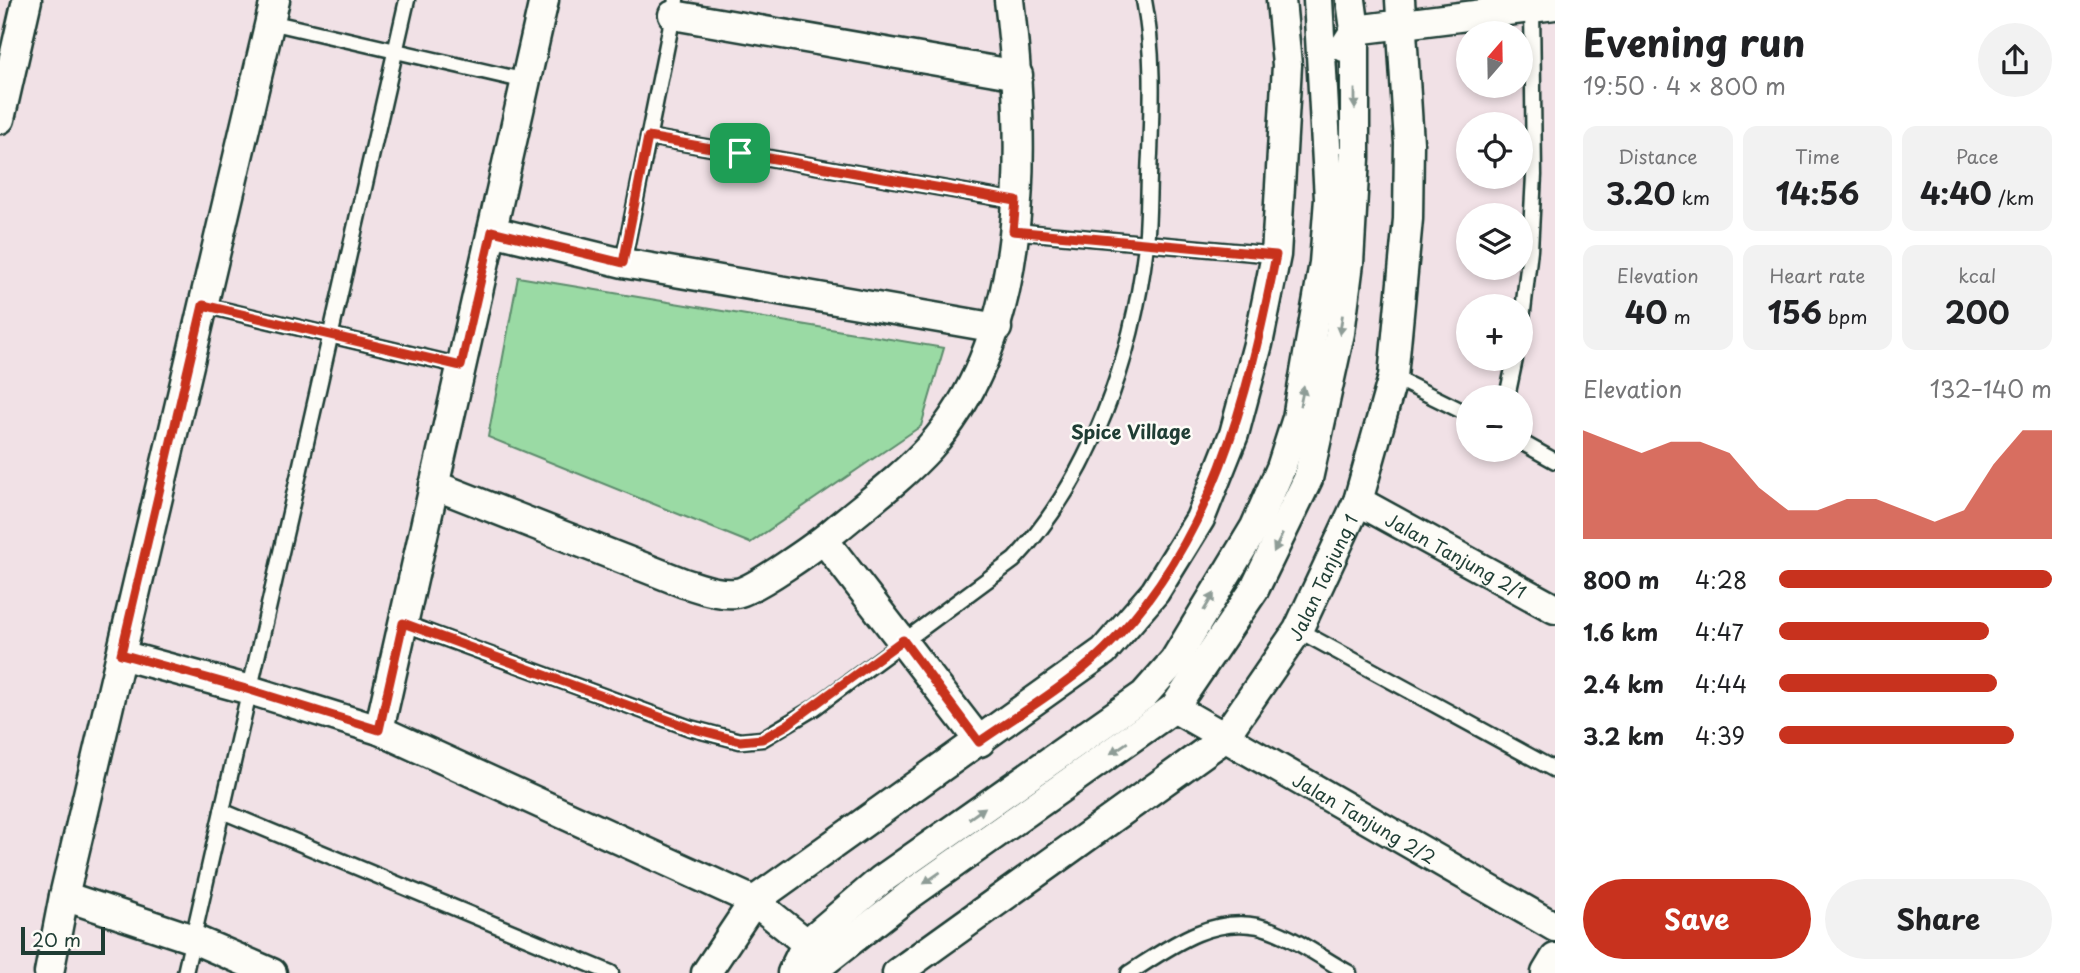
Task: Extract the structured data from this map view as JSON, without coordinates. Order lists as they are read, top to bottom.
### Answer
{
  "streets": {
    "street": ["Jalan Tanjung 2/1", "Jalan Tanjung 1", "Jalan Tanjung 2/2"]
  },
  "crossings": [
    ["Jalan Tanjung 2/1", "Jalan Tanjung 1"],
    ["Jalan Tanjung 1", "Jalan Tanjung 2/2"]
  ],
  "districts": ["Spice Village"],
  "scale_bar": "20 m",
  "north": "top",
  "page": {
    "heading": ["Evening run", "19:50 · 4 × 800 m"],
    "map_buttons": ["+", "−"],
    "stats": [
      ["Distance", "3.20 km"],
      ["Time", "14:56"],
      ["Pace", "4:40 /km"],
      ["Elevation", "40 m"],
      ["Heart rate", "156 bpm"],
      ["kcal", "200"]
    ],
    "chart": ["Elevation", "132–140 m"],
    "list": [
      {
        "name": "800 m",
        "note": "4:28"
      },
      {
        "name": "1.6 km",
        "note": "4:47"
      },
      {
        "name": "2.4 km",
        "note": "4:44"
      },
      {
        "name": "3.2 km",
        "note": "4:39"
      }
    ],
    "buttons": ["Save", "Share"],
    "scale": "20 m"
  }
}
